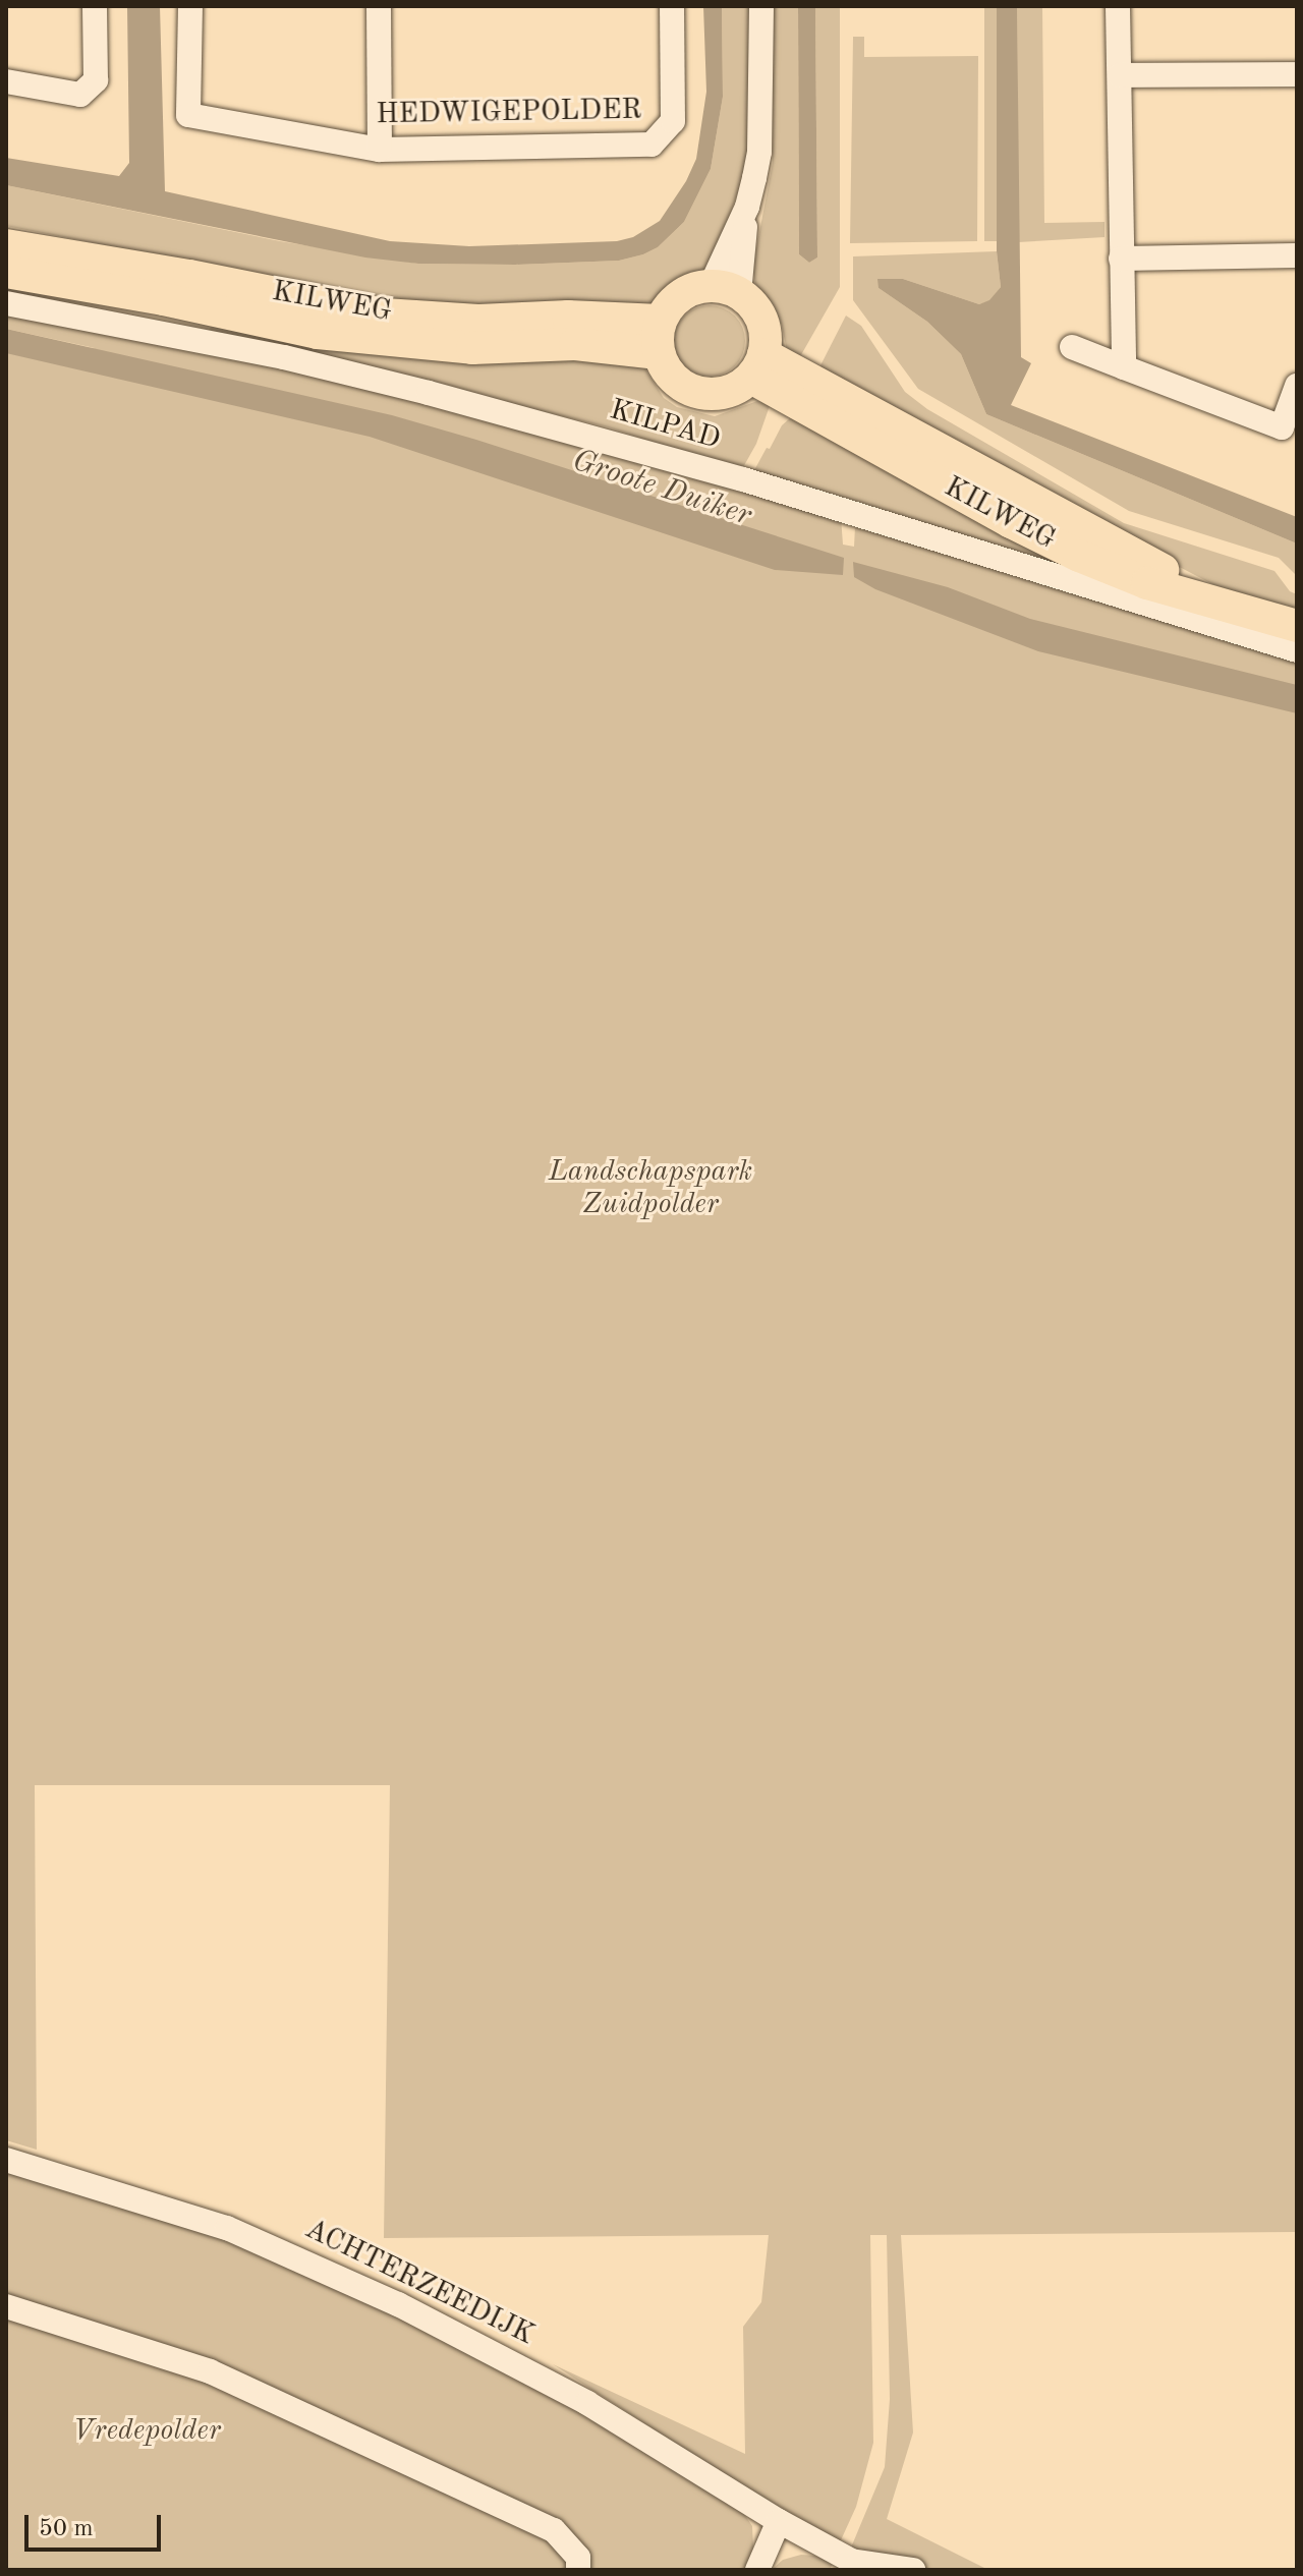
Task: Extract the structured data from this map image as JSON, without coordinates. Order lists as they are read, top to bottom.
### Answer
{
  "streets": {
    "main road": ["KILWEG"],
    "street": ["HEDWIGEPOLDER", "KILPAD", "ACHTERZEEDIJK"]
  },
  "water": ["Groote Duiker"],
  "parks": ["Landschapspark Zuidpolder", "Vredepolder"],
  "scale_bar": "50 m"
}
